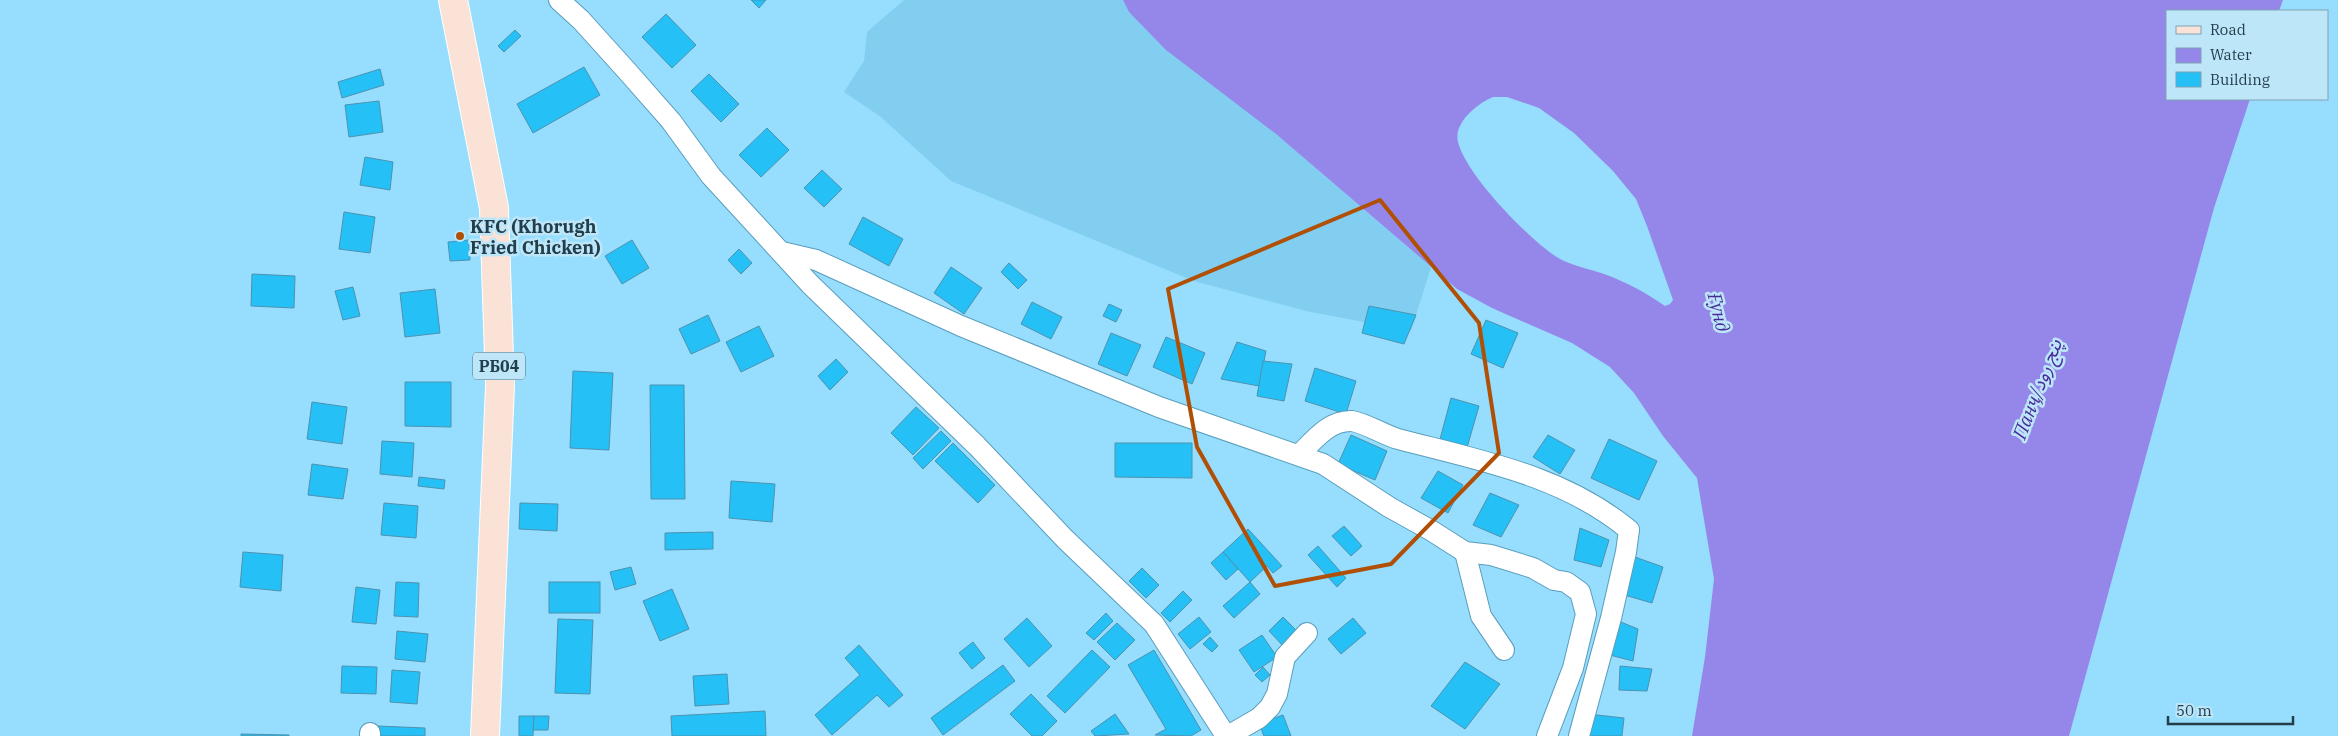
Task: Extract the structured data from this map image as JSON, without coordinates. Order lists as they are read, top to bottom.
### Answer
{
  "streets": {
    "main road": ["РБ04"]
  },
  "water": ["Ғунд", "Панҷ/پنج رود"],
  "places": ["KFC (Khorugh Fried Chicken)"],
  "legend": ["Road", "Water", "Building"],
  "scale_bar": "50 m"
}
